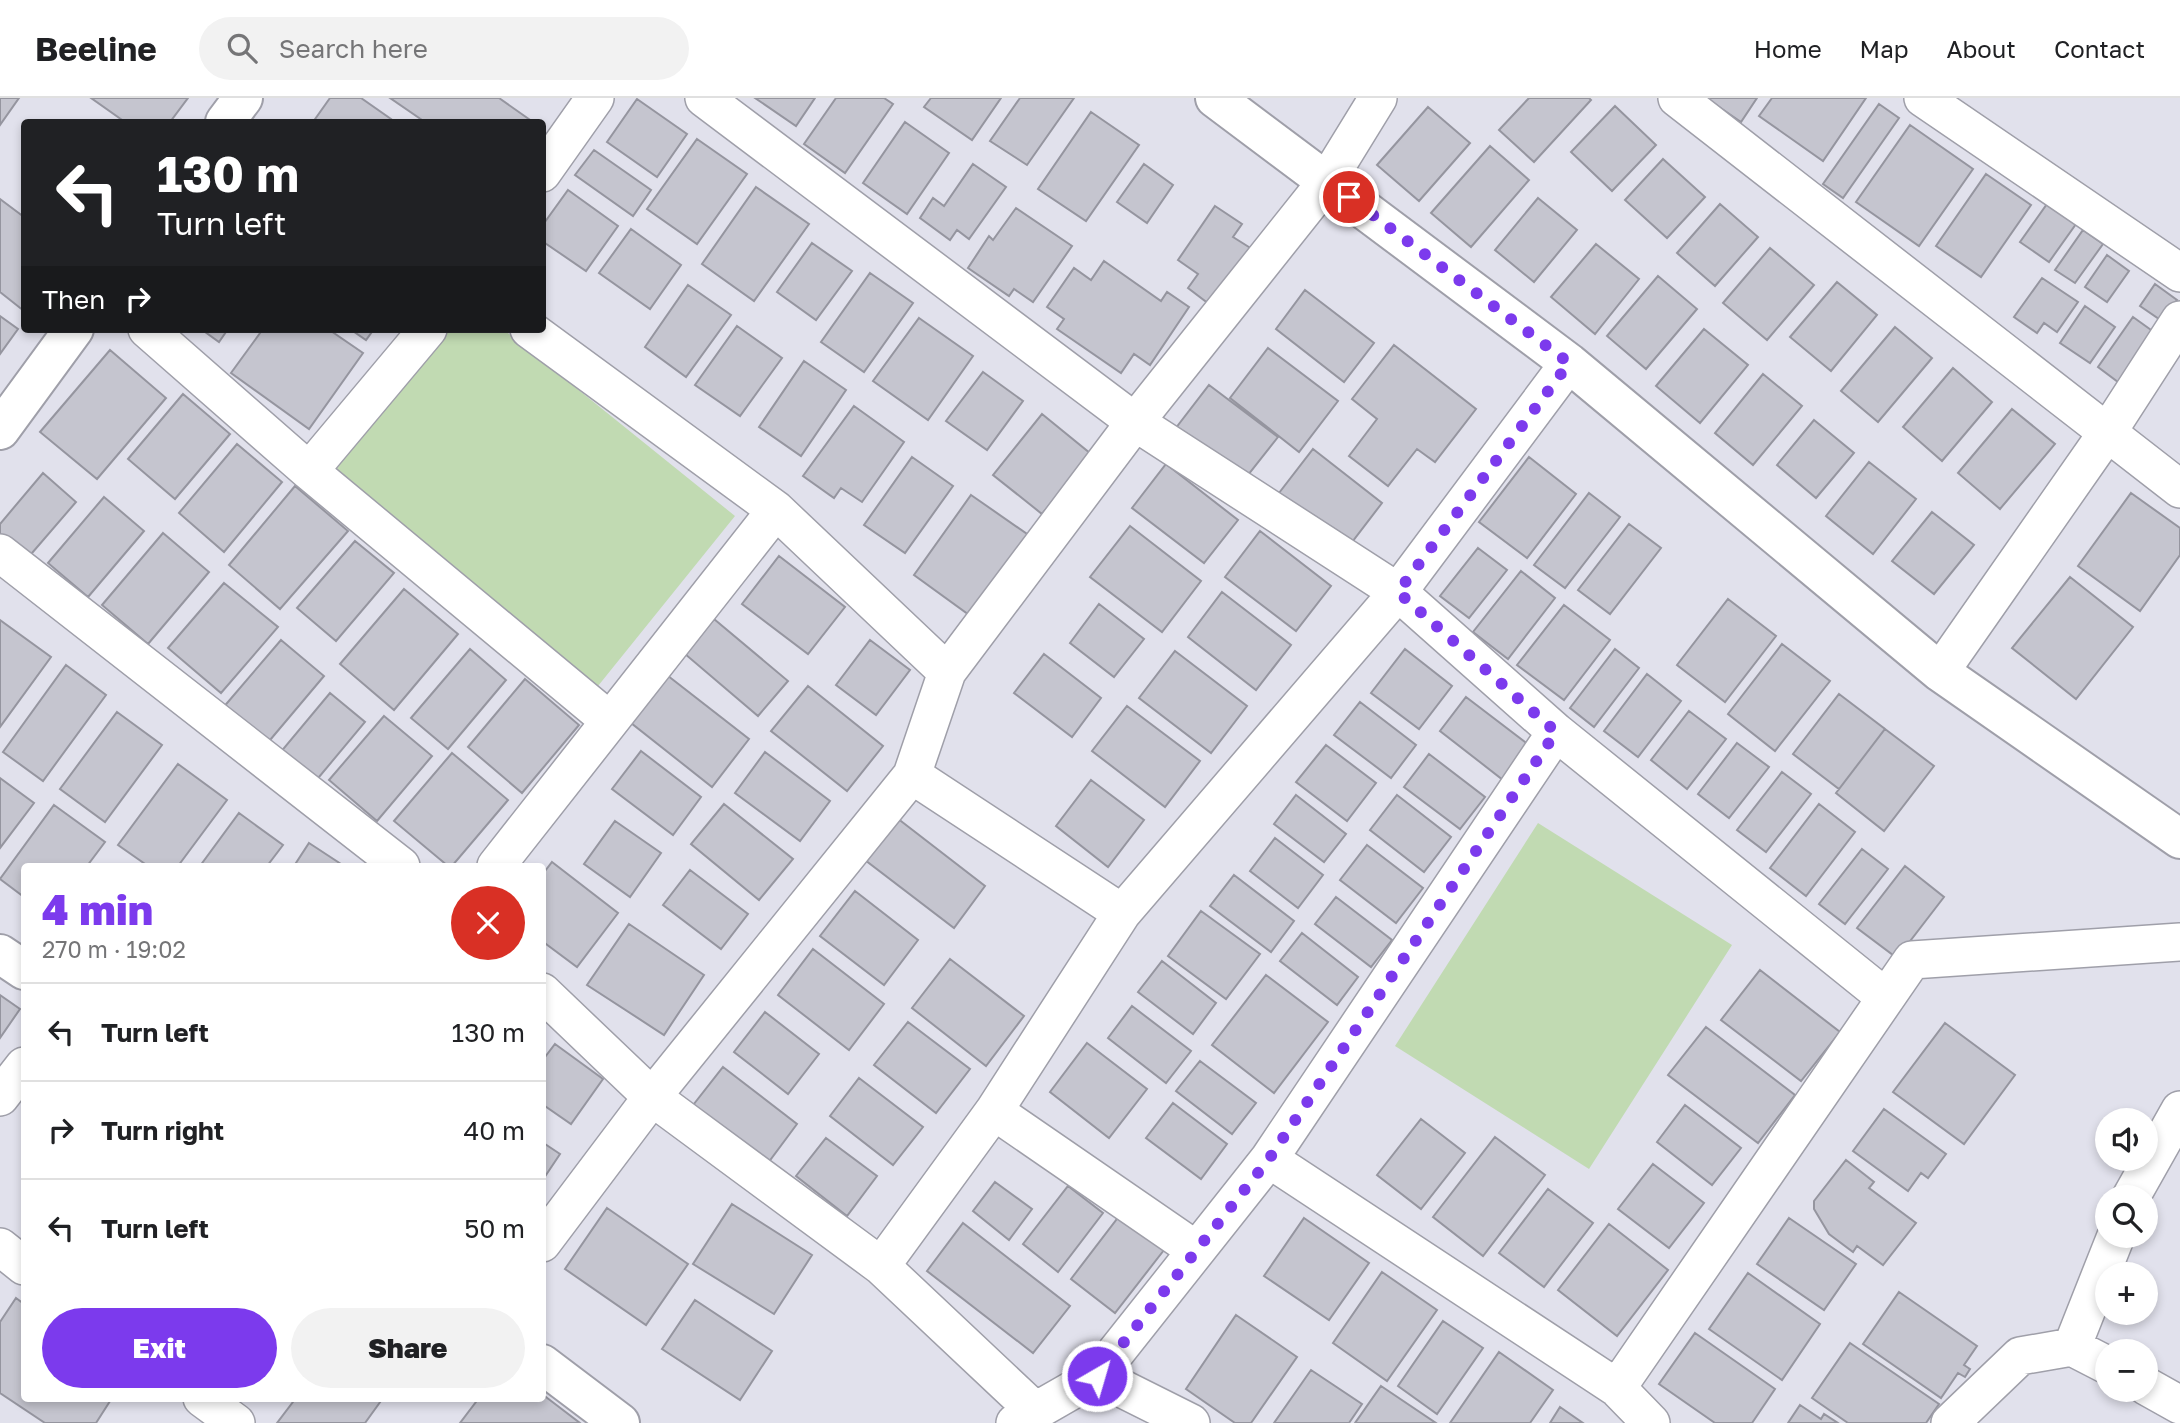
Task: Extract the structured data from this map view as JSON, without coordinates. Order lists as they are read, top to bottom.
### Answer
{
  "page": {
    "header": "Beeline",
    "search": "Search here",
    "nav": [
      "Home",
      "Map",
      "About",
      "Contact"
    ],
    "turn": ["130 m", "Turn left"],
    "then": "Then",
    "heading": ["4 min", "270 m · 19:02"],
    "list": [
      {
        "name": "Turn left",
        "value": "130 m"
      },
      {
        "name": "Turn right",
        "value": "40 m"
      },
      {
        "name": "Turn left",
        "value": "50 m"
      }
    ],
    "map_buttons": ["+", "−"],
    "buttons": ["Exit", "Share"]
  }
}
